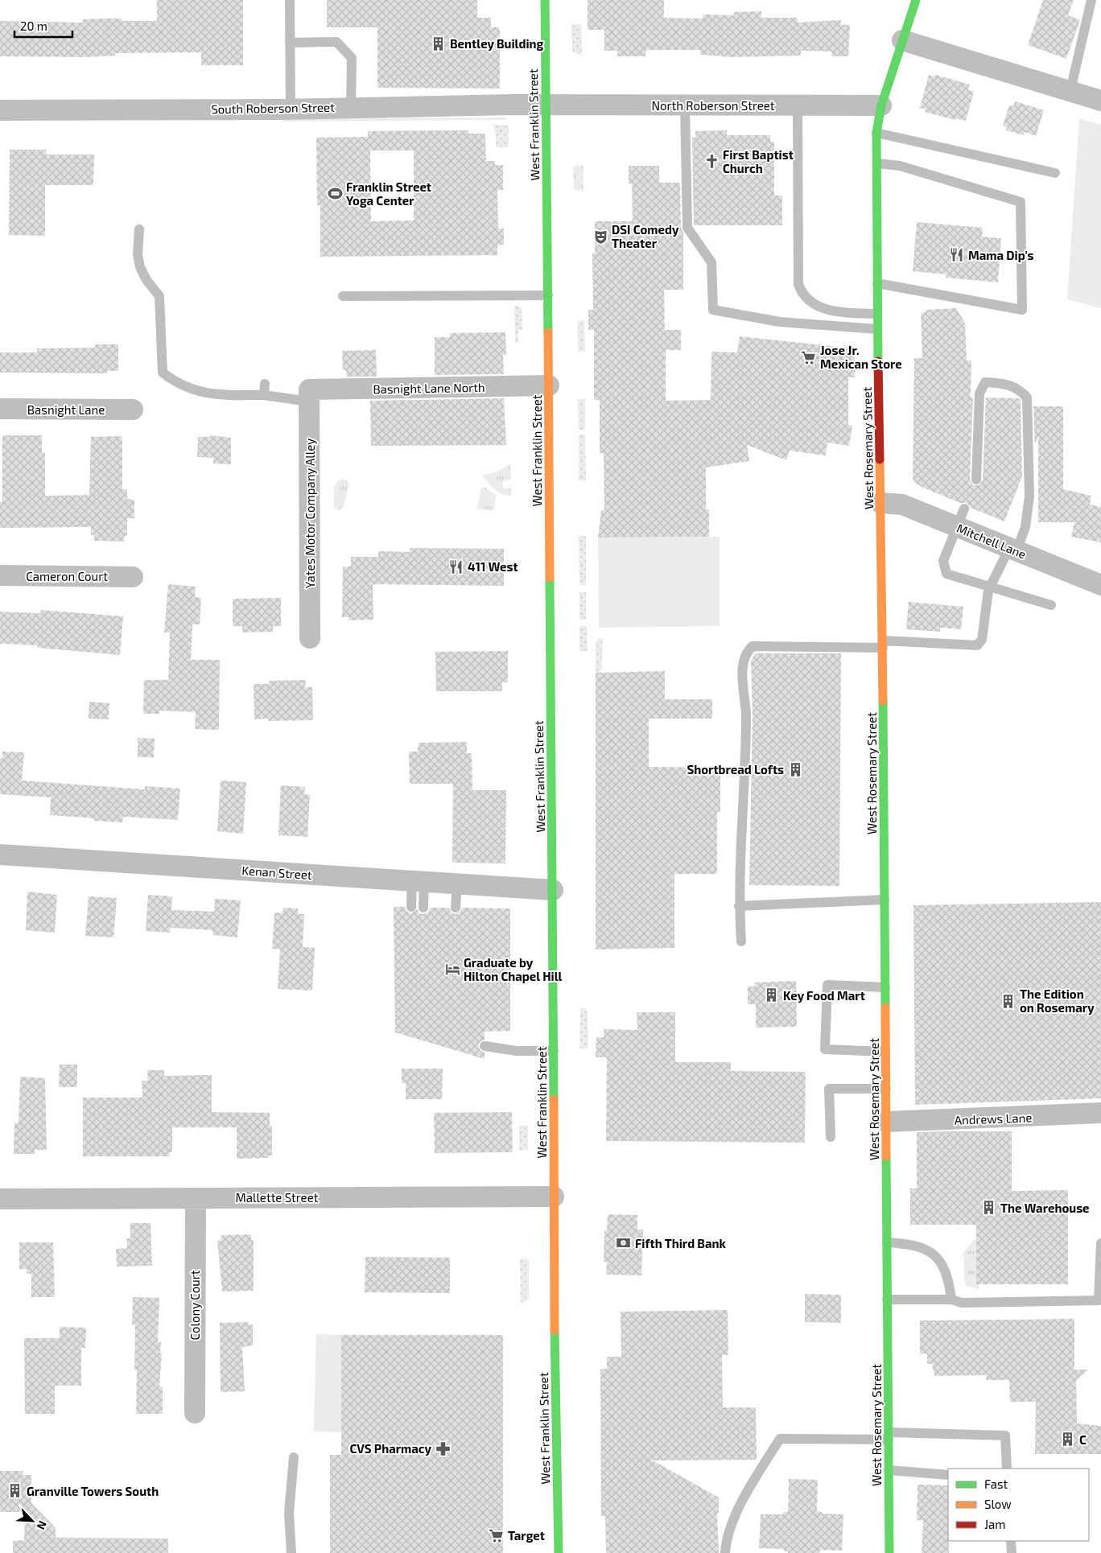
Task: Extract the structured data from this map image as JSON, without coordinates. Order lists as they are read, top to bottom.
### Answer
{
  "streets": {
    "street": [
      "North Roberson Street",
      "South Roberson Street",
      "West Franklin Street",
      "Basnight Lane North",
      "Basnight Lane",
      "West Rosemary Street",
      "Yates Motor Company Alley",
      "Mitchell Lane",
      "Cameron Court",
      "Kenan Street",
      "Andrews Lane",
      "Mallette Street",
      "Colony Court"
    ]
  },
  "crossings": [
    ["North Roberson Street", "South Roberson Street"],
    ["North Roberson Street", "West Franklin Street"],
    ["North Roberson Street", "West Rosemary Street"],
    ["South Roberson Street", "West Franklin Street"],
    ["West Franklin Street", "Basnight Lane North"],
    ["West Franklin Street", "Kenan Street"],
    ["West Franklin Street", "Mallette Street"],
    ["Basnight Lane North", "Yates Motor Company Alley"],
    ["West Rosemary Street", "Mitchell Lane"],
    ["West Rosemary Street", "Andrews Lane"],
    ["Mallette Street", "Colony Court"]
  ],
  "places": {
    "building": [
      "Bentley Building",
      "Shortbread Lofts",
      "Key Food Mart",
      "The Edition on Rosemary",
      "The Warehouse",
      "C",
      "Granville Towers South"
    ],
    "church": ["First Baptist Church"],
    "sports": ["Franklin Street Yoga Center"],
    "theatre": ["DSI Comedy Theater"],
    "restaurant": ["Mama Dip's", "411 West"],
    "supermarket": ["Jose Jr. Mexican Store", "Target"],
    "hotel": ["Graduate by Hilton Chapel Hill"],
    "bank": ["Fifth Third Bank"],
    "pharmacy": ["CVS Pharmacy"]
  },
  "legend": ["Fast", "Slow", "Jam"],
  "scale_bar": "20 m",
  "north": "bottom right"
}
